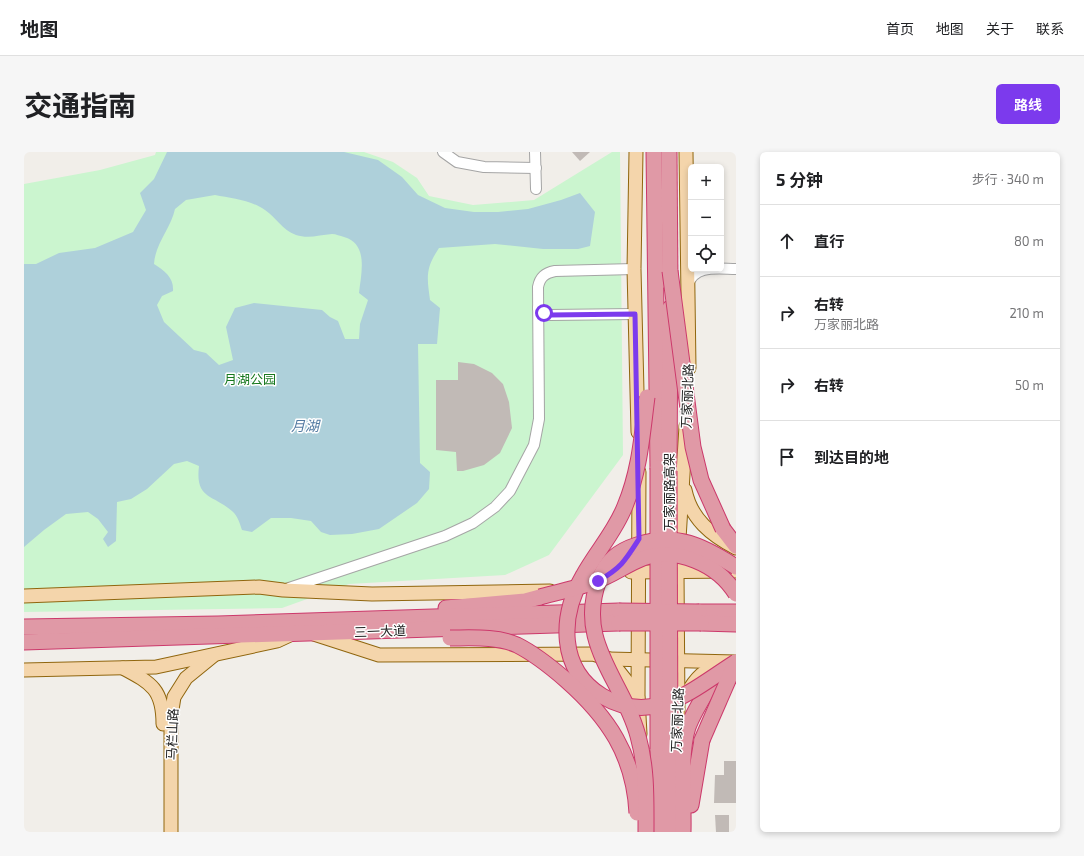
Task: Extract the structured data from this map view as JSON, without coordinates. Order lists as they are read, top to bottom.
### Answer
{
  "streets": {
    "highway": ["万家丽路高架", "三一大道"],
    "main road": ["万家丽北路", "马栏山路"]
  },
  "water": ["月湖"],
  "parks": ["月湖公园"],
  "page": {
    "header": "地图",
    "nav": [
      "首页",
      "地图",
      "关于",
      "联系"
    ],
    "title": "交通指南",
    "buttons": "路线",
    "heading": ["5 分钟", "步行 · 340 m"],
    "map_buttons": ["+", "−"],
    "list": [
      ["直行", "80 m"],
      ["右转", "万家丽北路", "210 m"],
      ["右转", "50 m"],
      "到达目的地"
    ]
  }
}
